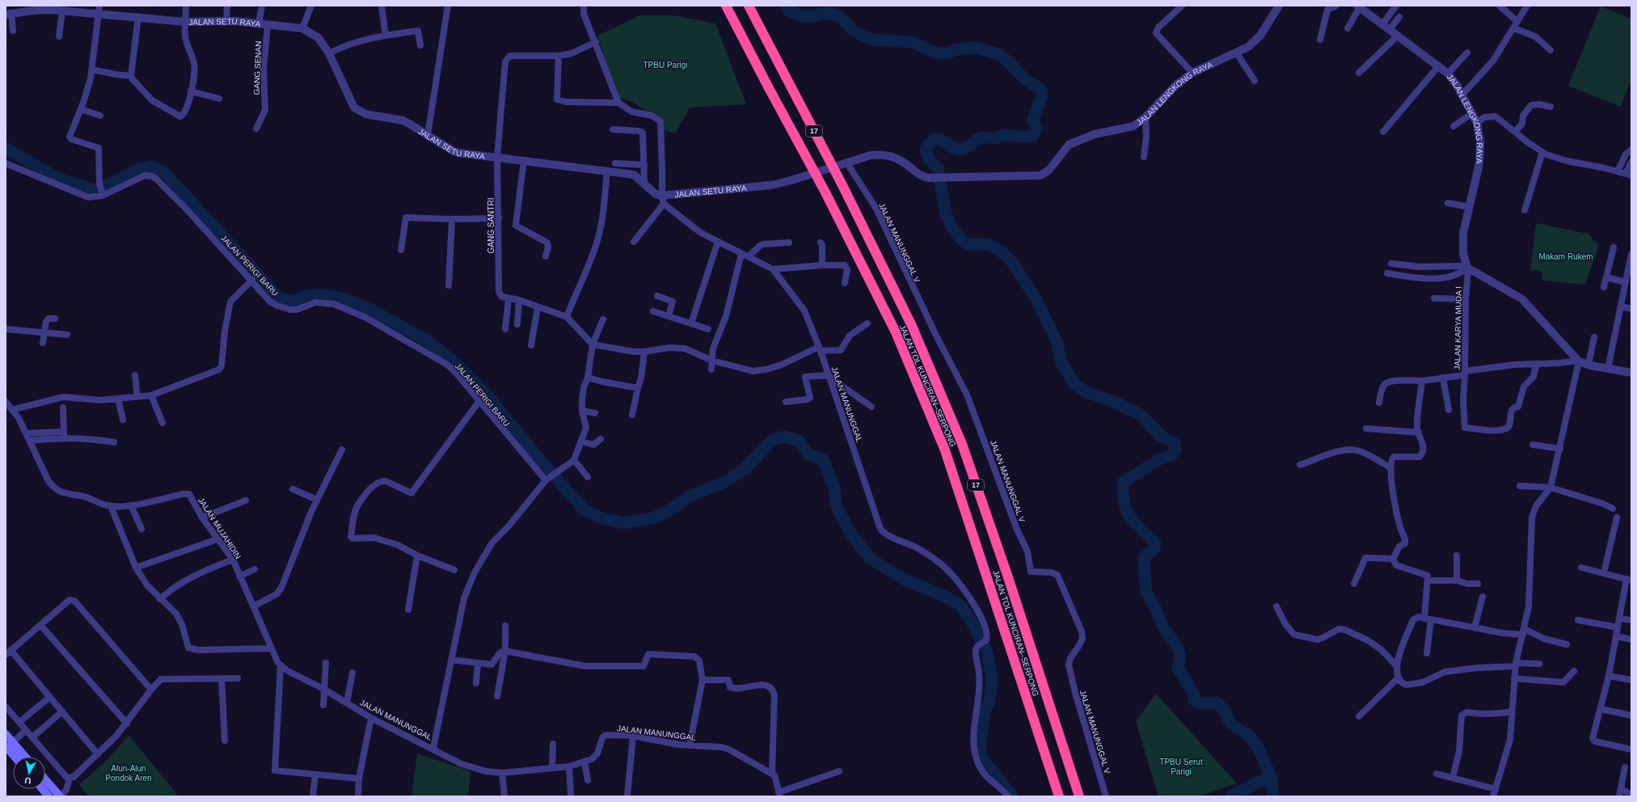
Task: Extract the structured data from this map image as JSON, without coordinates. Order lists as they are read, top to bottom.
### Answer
{
  "streets": {
    "highway": ["17", "JALAN TOL KUNCIRAN–SERPONG"],
    "street": [
      "JALAN SETU RAYA",
      "GANG SENAN",
      "JALAN LENGKONG RAYA",
      "GANG SANTRI",
      "JALAN MANUNGGAL V",
      "JALAN PERIGI BARU",
      "JALAN KARYA MUDA I",
      "JALAN MANUNGGAL",
      "JALAN MUJAHIDIN"
    ]
  },
  "crossings": [
    ["JALAN SETU RAYA", "GANG SENAN"],
    ["JALAN SETU RAYA", "JALAN LENGKONG RAYA"],
    ["JALAN SETU RAYA", "GANG SANTRI"],
    ["JALAN SETU RAYA", "JALAN MANUNGGAL V"],
    ["JALAN SETU RAYA", "JALAN MANUNGGAL"],
    ["JALAN LENGKONG RAYA", "JALAN KARYA MUDA I"],
    ["JALAN MANUNGGAL", "JALAN MUJAHIDIN"]
  ],
  "parks": [
    "TPBU Parigi",
    "Makam Rukem",
    "TPBU Serut Parigi",
    "Alun-Alun Pondok Aren"
  ],
  "north": "bottom"
}
